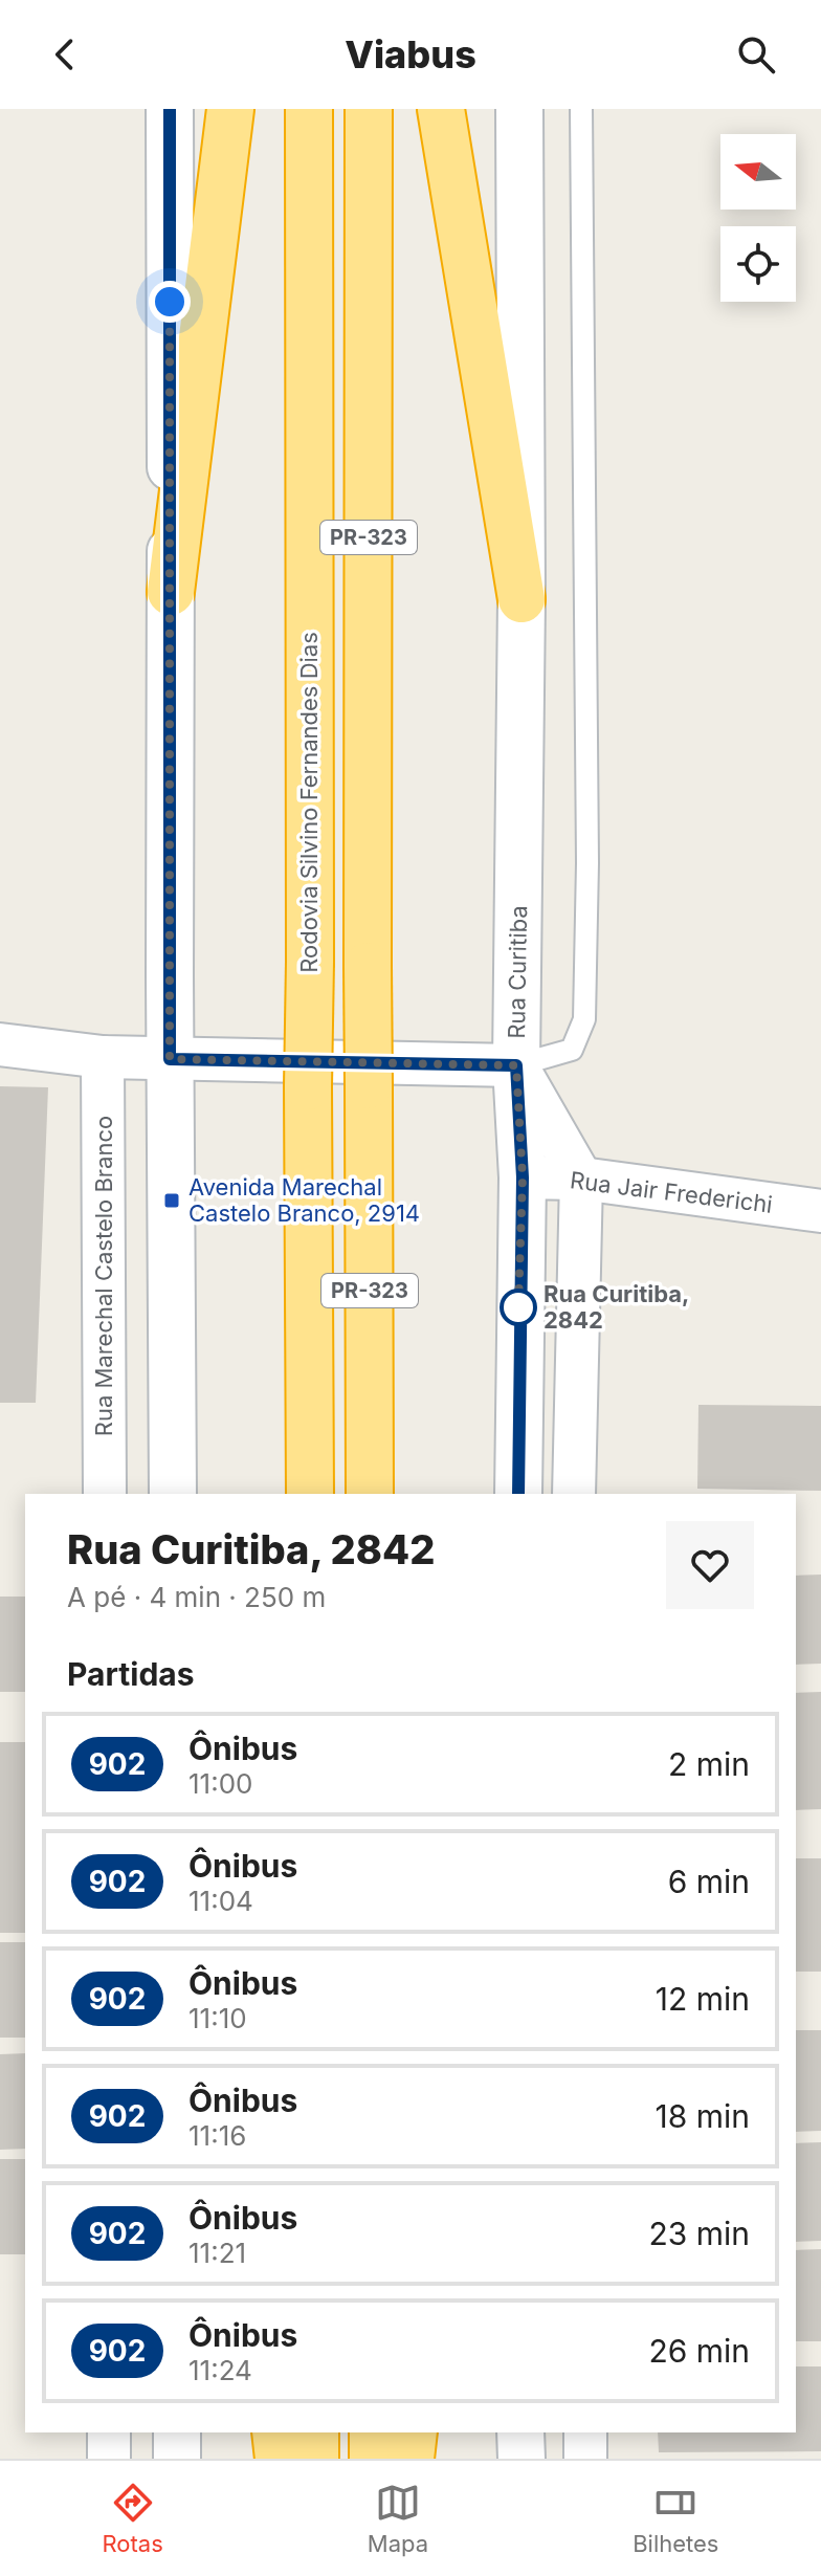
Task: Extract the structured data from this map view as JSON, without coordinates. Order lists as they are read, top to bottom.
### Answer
{
  "streets": {
    "highway": ["PR-323", "Rodovia Silvino Fernandes Dias"],
    "street": ["Rua Curitiba", "Rua Jair Frederichi", "Rua Marechal Castelo Branco"]
  },
  "crossings": [
    ["Rua Curitiba", "Rua Jair Frederichi"]
  ],
  "places": {
    "transit": ["Avenida Marechal Castelo Branco, 2914"],
    "other": ["Rua Curitiba, 2842"]
  },
  "lines": ["bus line 902"],
  "north": "left",
  "page": {
    "header": "Viabus",
    "heading": [
      ["Rua Curitiba, 2842", "A pé · 4 min · 250 m"],
      "Partidas"
    ],
    "list": [
      {
        "mark": "902",
        "name": "Ônibus",
        "note": "11:00",
        "value": "2 min"
      },
      {
        "mark": "902",
        "name": "Ônibus",
        "note": "11:04",
        "value": "6 min"
      },
      {
        "mark": "902",
        "name": "Ônibus",
        "note": "11:10",
        "value": "12 min"
      },
      {
        "mark": "902",
        "name": "Ônibus",
        "note": "11:16",
        "value": "18 min"
      },
      {
        "mark": "902",
        "name": "Ônibus",
        "note": "11:21",
        "value": "23 min"
      },
      {
        "mark": "902",
        "name": "Ônibus",
        "note": "11:24",
        "value": "26 min"
      }
    ],
    "tabs": ["Rotas", "Mapa", "Bilhetes"]
  }
}
